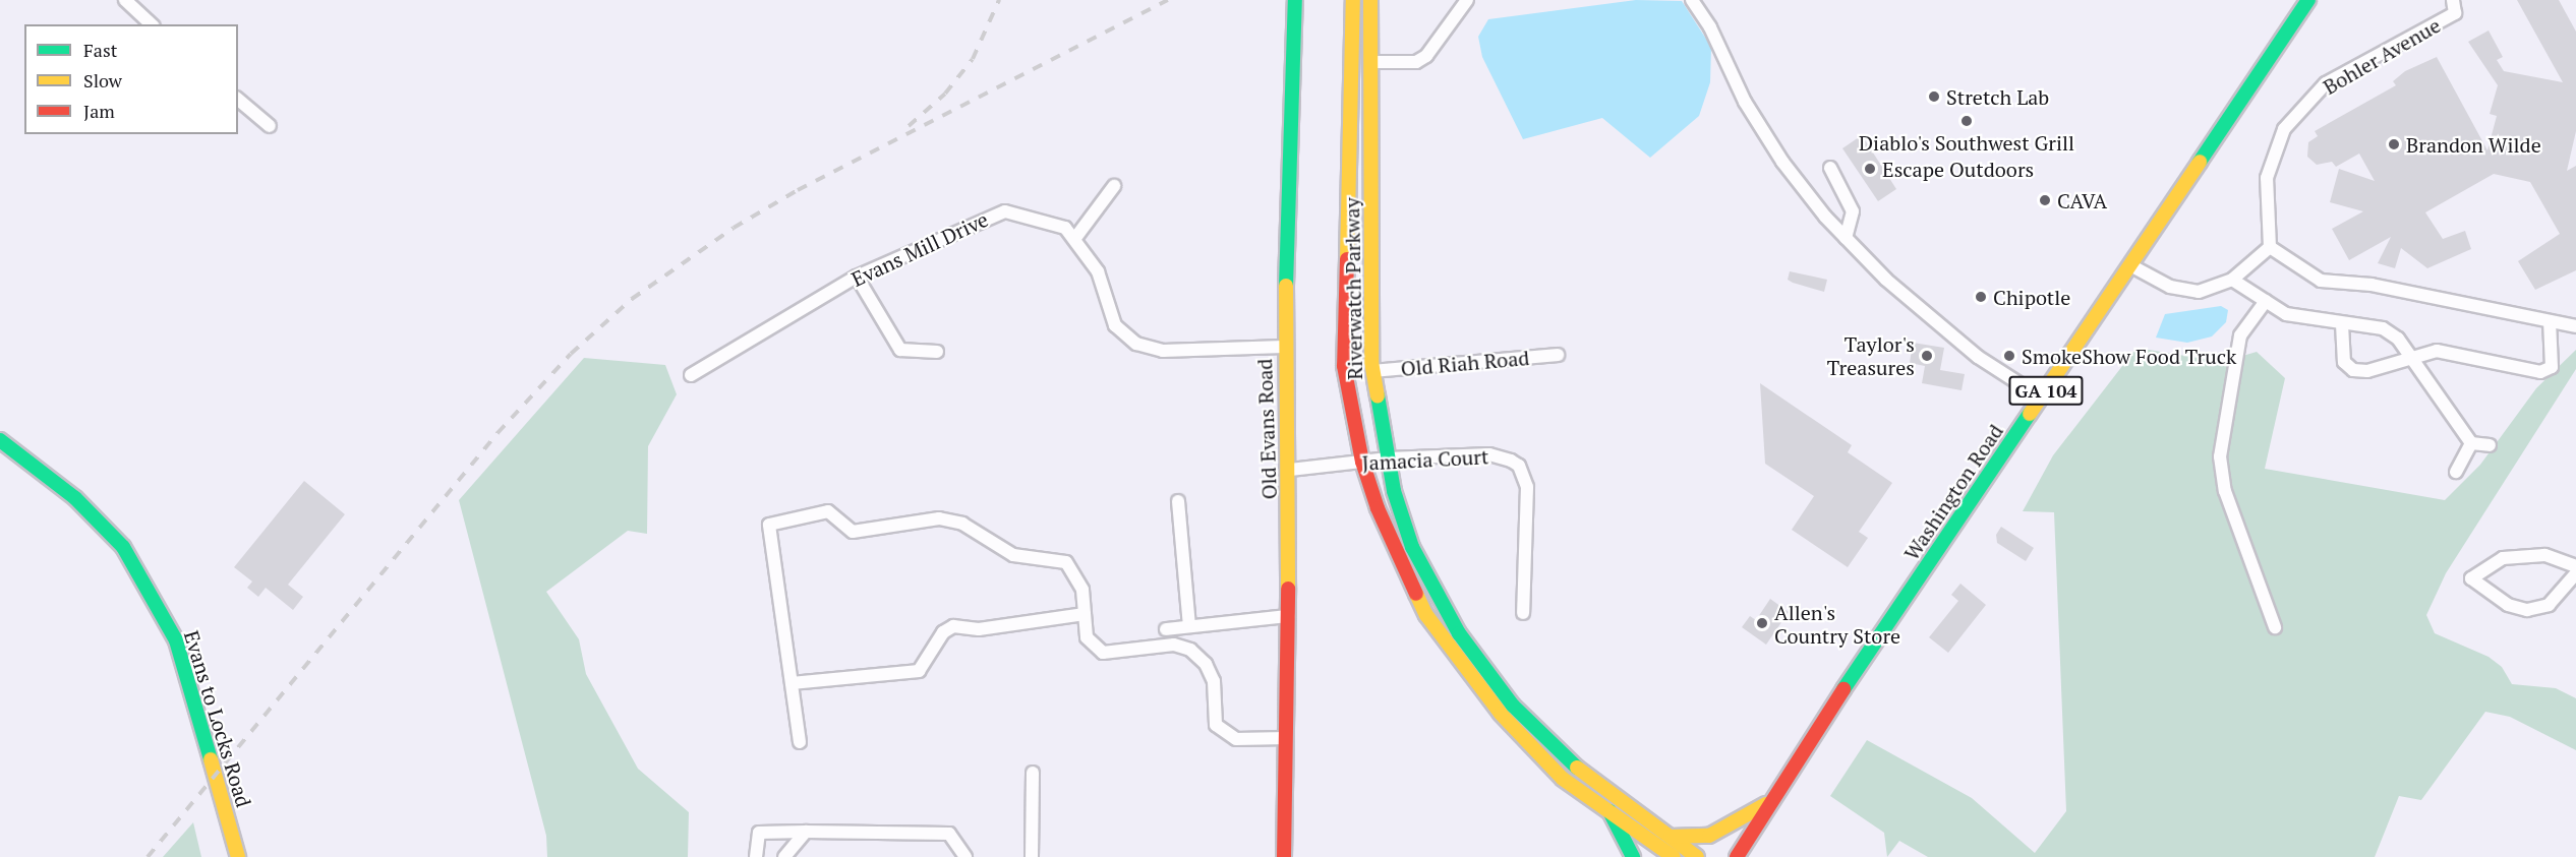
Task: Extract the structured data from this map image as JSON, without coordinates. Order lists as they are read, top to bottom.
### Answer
{
  "streets": {
    "main road": [
      "Riverwatch Parkway",
      "GA 104",
      "Old Evans Road",
      "Washington Road",
      "Evans to Locks Road"
    ],
    "street": [
      "Bohler Avenue",
      "Evans Mill Drive",
      "Old Riah Road",
      "Jamacia Court"
    ]
  },
  "crossings": [
    ["Evans Mill Drive", "Old Evans Road"],
    ["Riverwatch Parkway", "Old Riah Road"],
    ["Riverwatch Parkway", "Jamacia Court"],
    ["Old Evans Road", "Jamacia Court"]
  ],
  "places": [
    "Stretch Lab",
    "Diablo's Southwest Grill",
    "Brandon Wilde",
    "Escape Outdoors",
    "CAVA",
    "Chipotle",
    "Taylor's Treasures",
    "SmokeShow Food Truck",
    "Allen's Country Store"
  ],
  "legend": ["Fast", "Slow", "Jam"]
}
